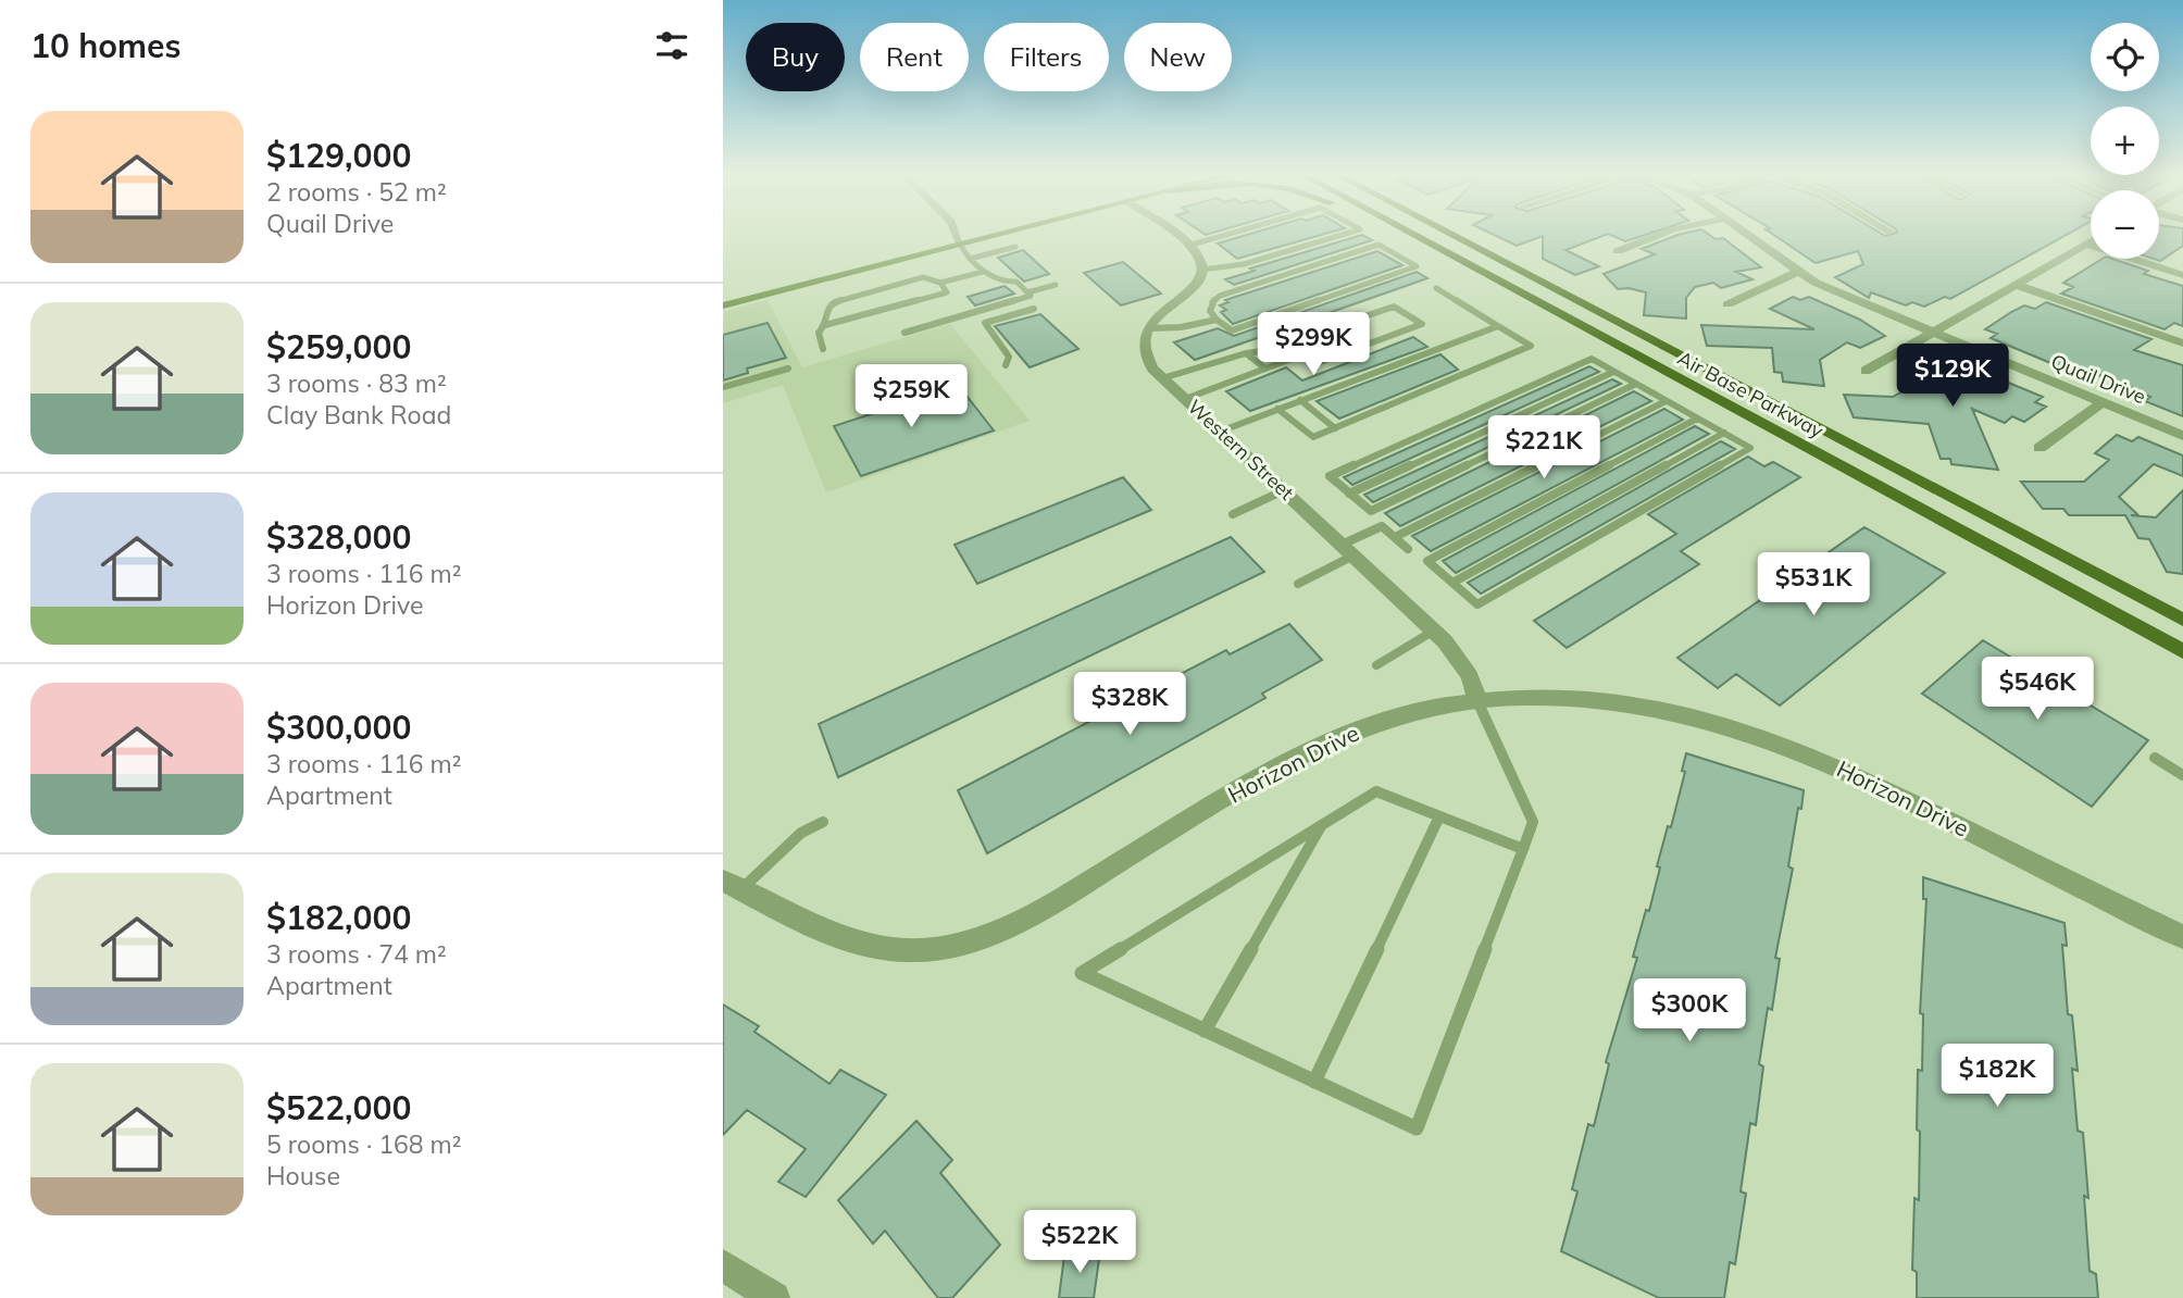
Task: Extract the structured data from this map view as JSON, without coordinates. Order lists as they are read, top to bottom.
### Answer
{
  "streets": {
    "main road": ["Air Base Parkway"],
    "street": ["Quail Drive", "Western Street", "Horizon Drive"]
  },
  "crossings": [
    ["Western Street", "Horizon Drive"]
  ],
  "page": {
    "heading": "10 homes",
    "map_buttons": ["+", "−"],
    "chip": [
      "Buy",
      "Rent",
      "Filters",
      "New"
    ],
    "list": [
      {
        "name": "$129,000",
        "note": "2 rooms · 52 m² · Quail Drive"
      },
      {
        "name": "$259,000",
        "note": "3 rooms · 83 m² · Clay Bank Road"
      },
      {
        "name": "$328,000",
        "note": "3 rooms · 116 m² · Horizon Drive"
      },
      {
        "name": "$300,000",
        "note": "3 rooms · 116 m² · Apartment"
      },
      {
        "name": "$182,000",
        "note": "3 rooms · 74 m² · Apartment"
      },
      {
        "name": "$522,000",
        "note": "5 rooms · 168 m² · House"
      }
    ],
    "price": [
      "$299K",
      "$129K",
      "$259K",
      "$221K",
      "$531K",
      "$546K",
      "$328K",
      "$300K",
      "$182K",
      "$522K"
    ]
  }
}
